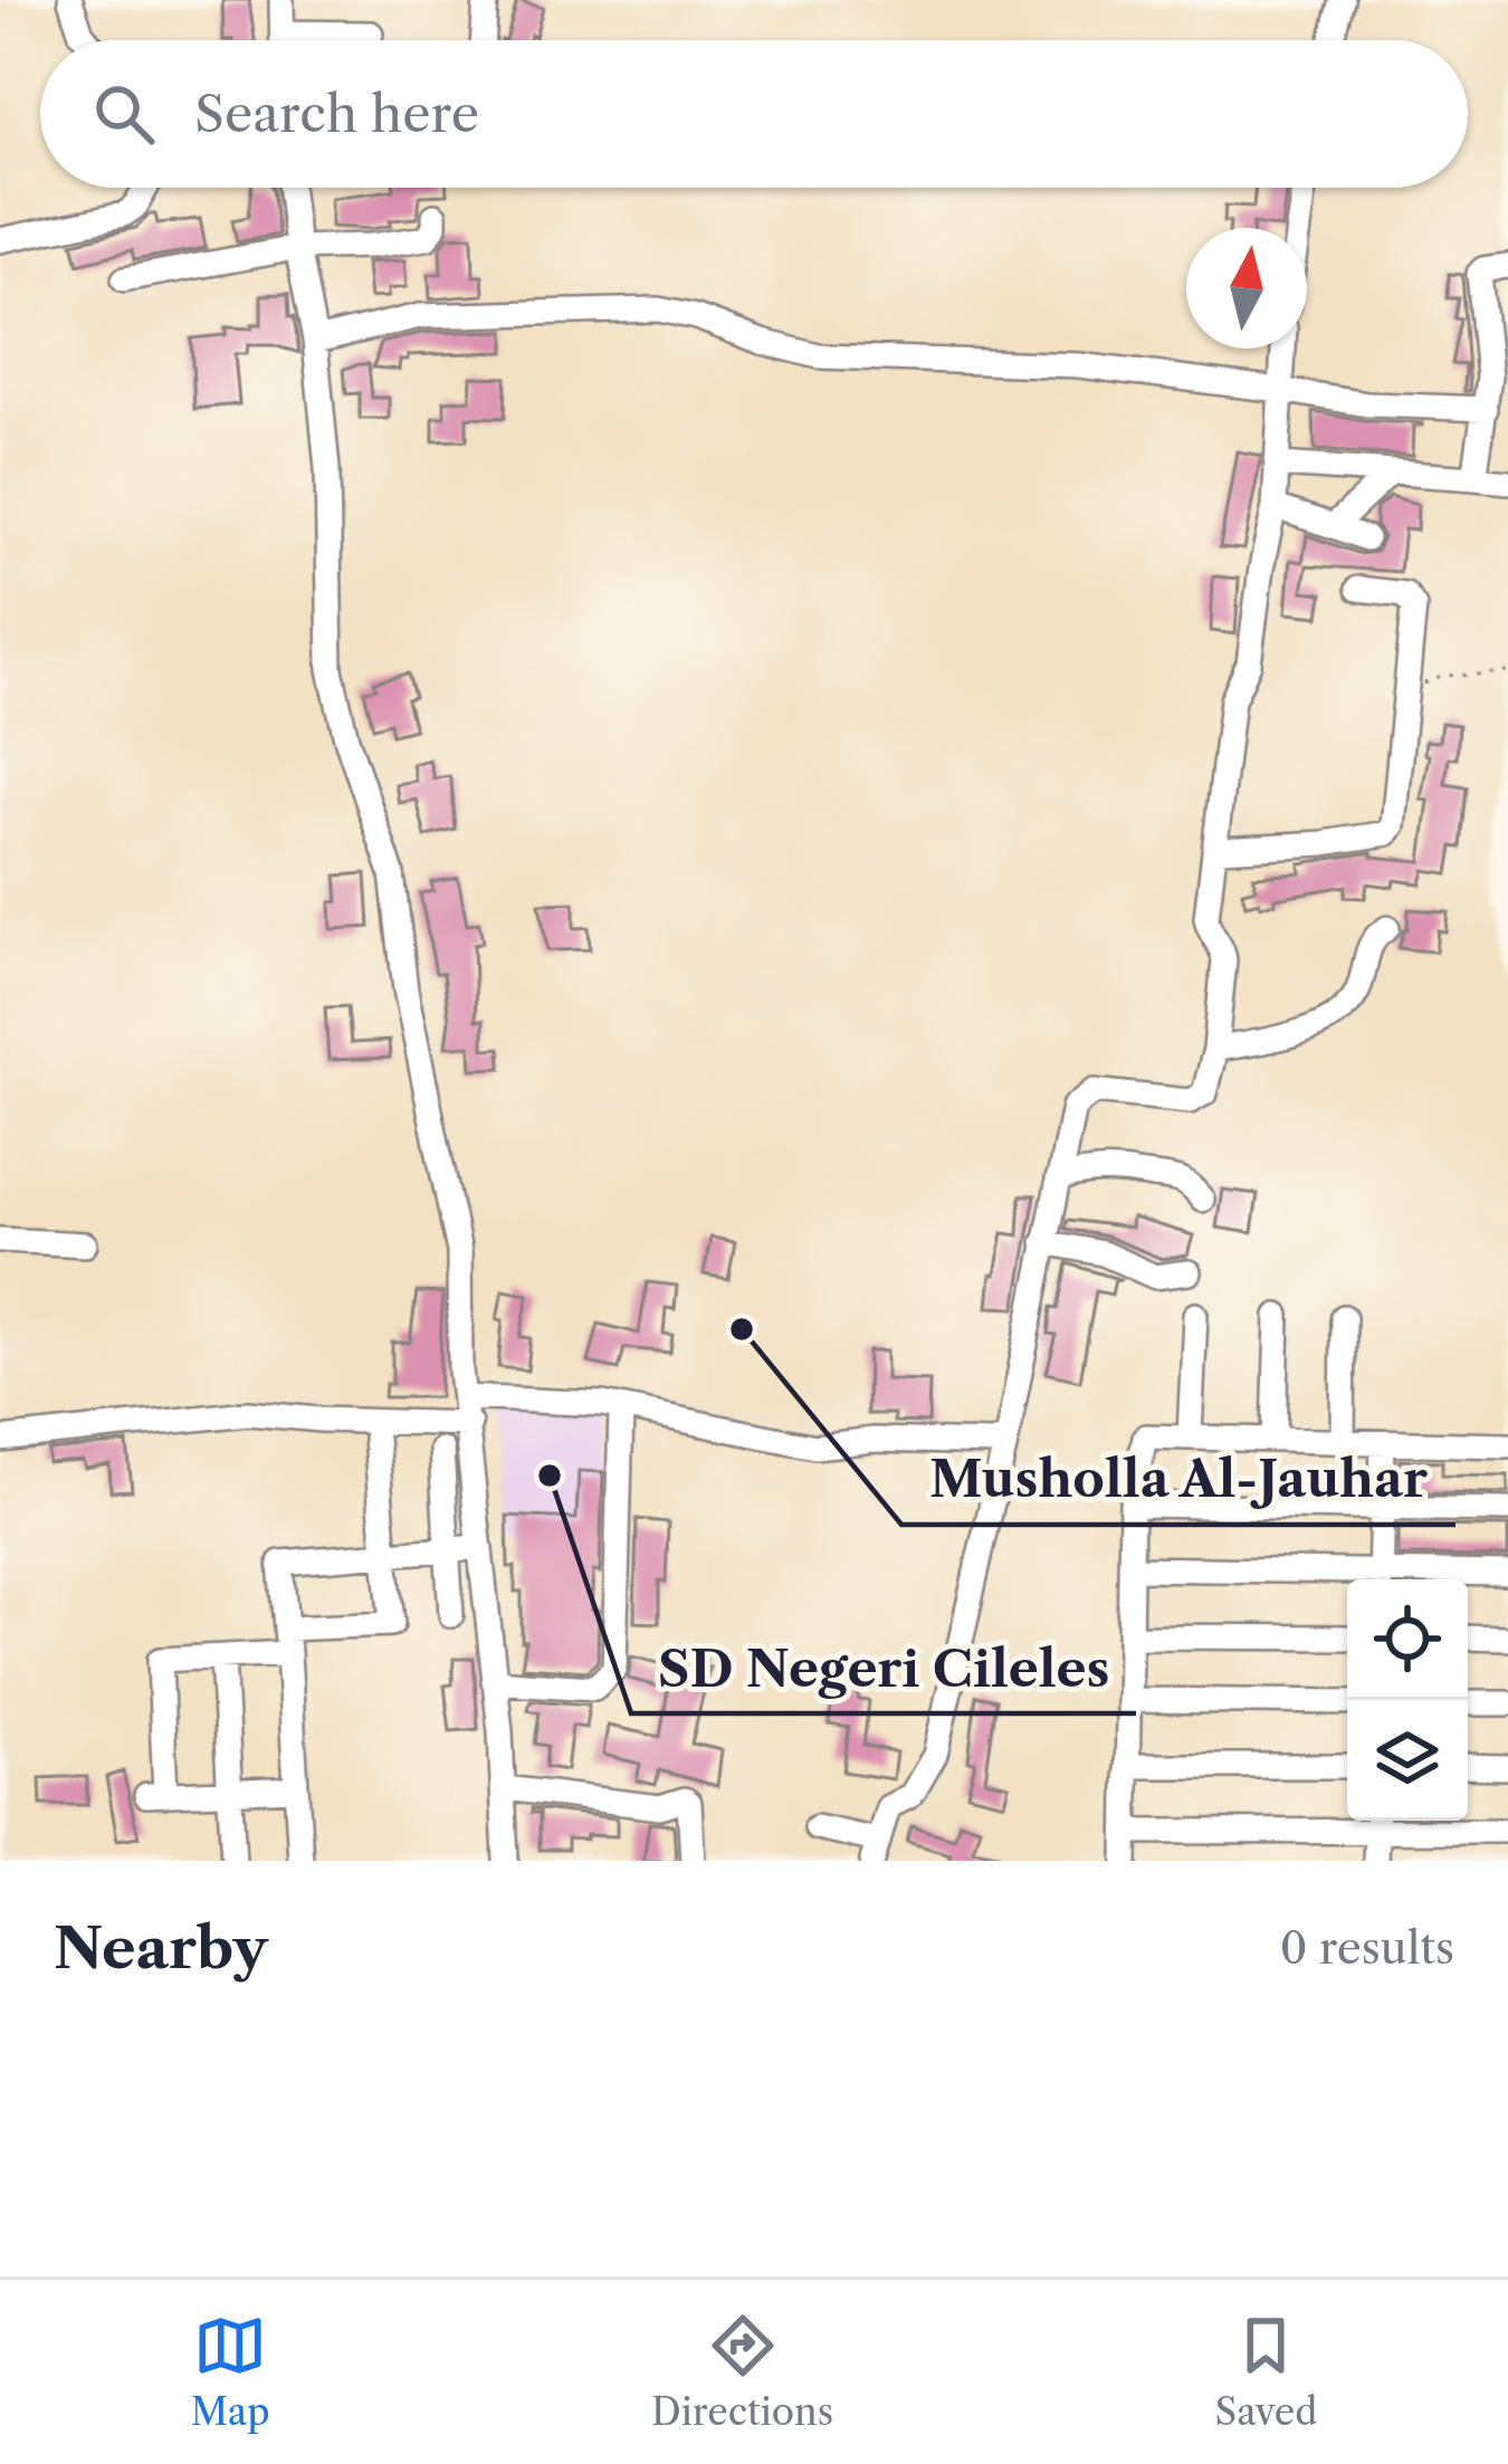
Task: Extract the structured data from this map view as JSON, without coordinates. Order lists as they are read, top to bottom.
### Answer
{
  "places": ["Musholla Al-Jauhar", "SD Negeri Cileles"],
  "north": "top",
  "page": {
    "search": "Search here",
    "heading": ["Nearby", "0 results"],
    "nav": ["Map", "Directions", "Saved"]
  }
}
